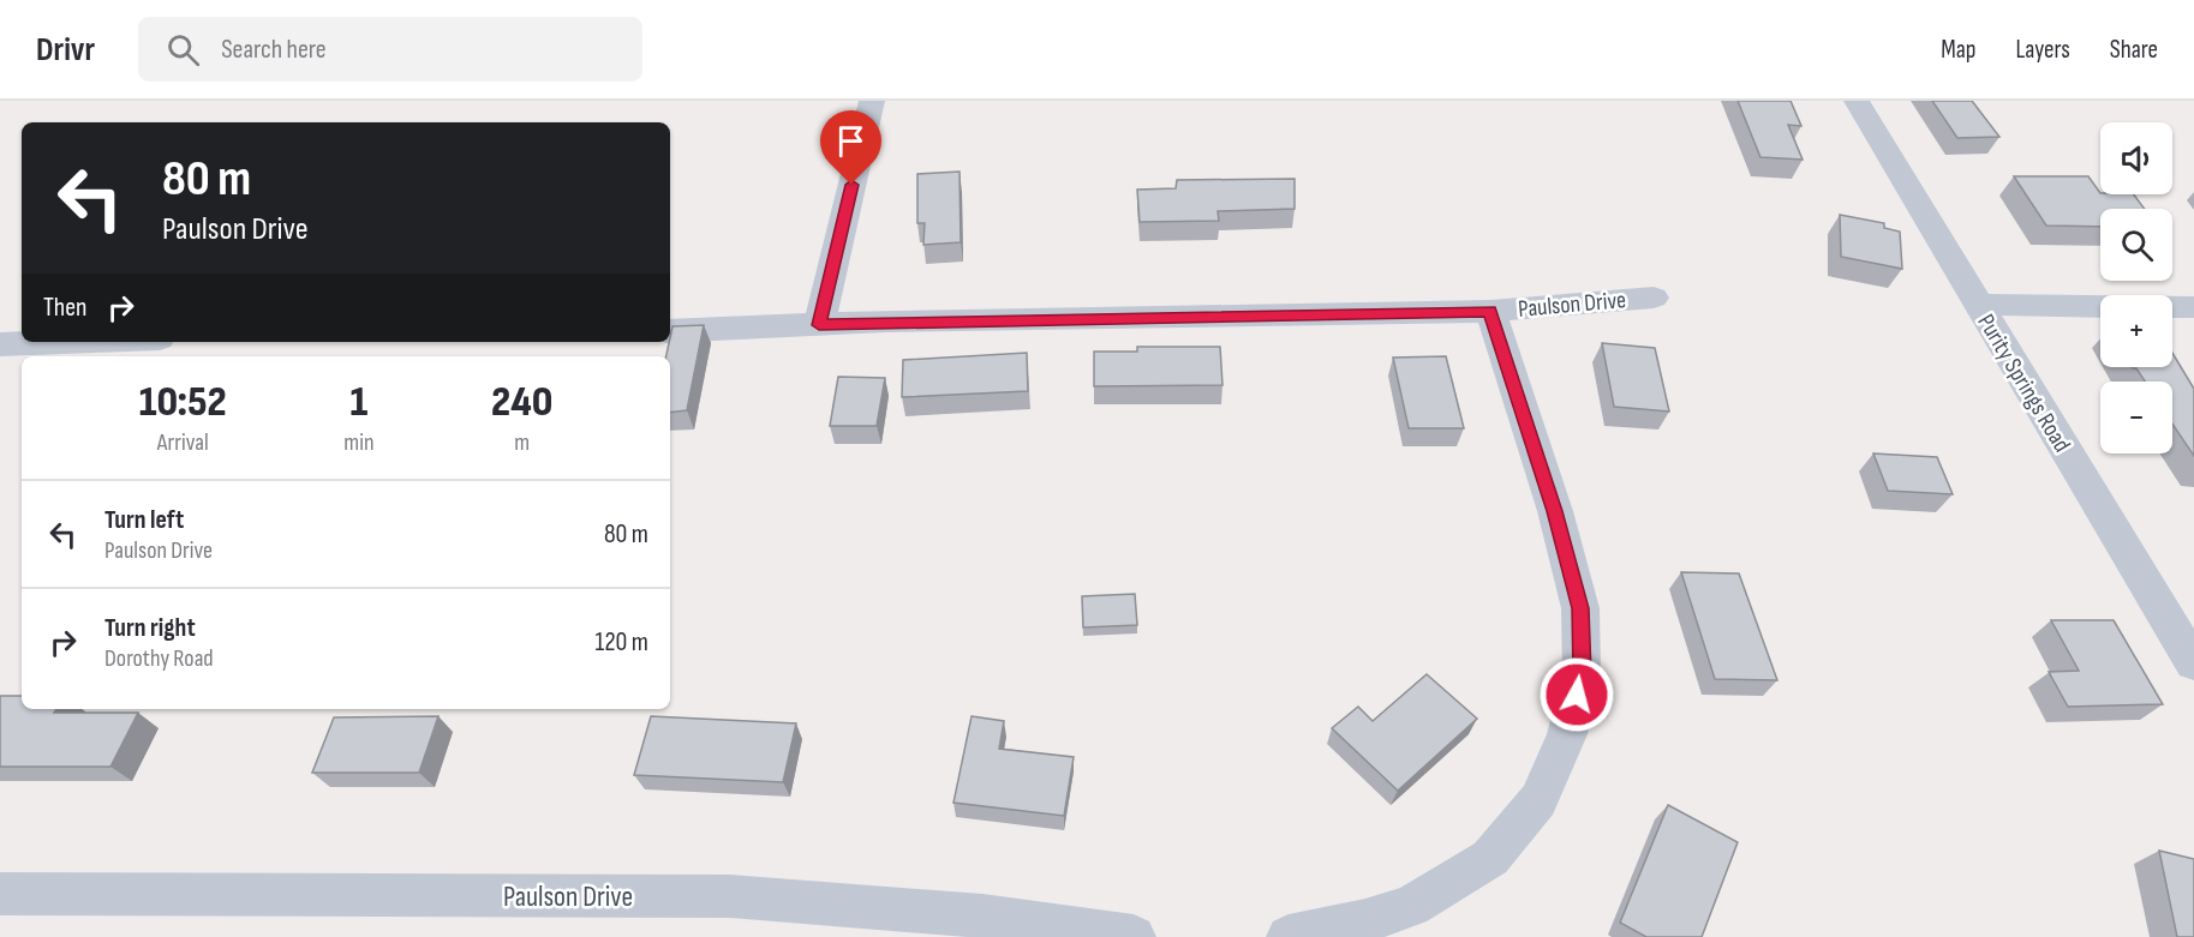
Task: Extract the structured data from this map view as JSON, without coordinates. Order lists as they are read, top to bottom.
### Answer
{
  "streets": {
    "street": ["Paulson Drive", "Purity Springs Road"]
  },
  "page": {
    "header": "Drivr",
    "search": "Search here",
    "nav": ["Map", "Layers", "Share"],
    "map_buttons": ["+", "−"],
    "turn": ["80 m", "Paulson Drive"],
    "then": "Then",
    "eta": [
      "10:52",
      "Arrival",
      "1",
      "min",
      "240",
      "m"
    ],
    "list": [
      {
        "name": "Turn left",
        "note": "Paulson Drive",
        "value": "80 m"
      },
      {
        "name": "Turn right",
        "note": "Dorothy Road",
        "value": "120 m"
      }
    ]
  }
}
